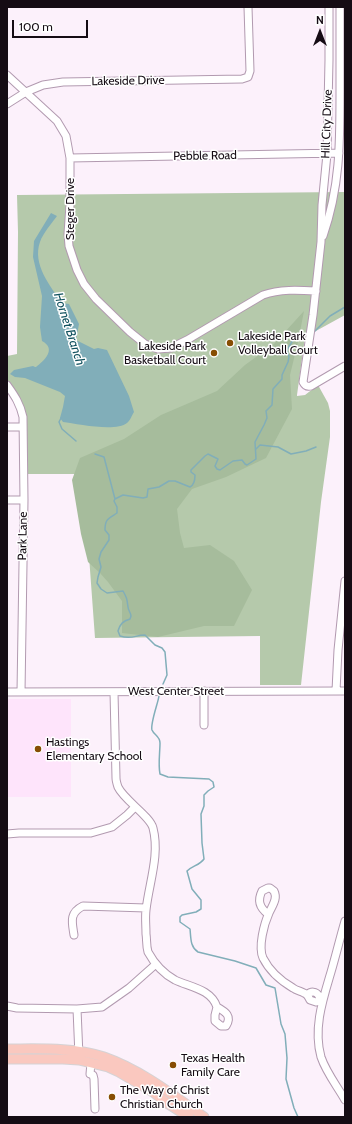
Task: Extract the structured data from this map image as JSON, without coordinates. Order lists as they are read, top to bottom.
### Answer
{
  "streets": {
    "street": [
      "Lakeside Drive",
      "Hill City Drive",
      "Pebble Road",
      "Steger Drive",
      "Park Lane",
      "West Center Street"
    ]
  },
  "crossings": [
    ["Lakeside Drive", "Steger Drive"],
    ["Hill City Drive", "Pebble Road"],
    ["Hill City Drive", "Steger Drive"],
    ["Pebble Road", "Steger Drive"],
    ["Park Lane", "West Center Street"]
  ],
  "water": ["Hornet Branch"],
  "places": [
    "Lakeside Park Volleyball Court",
    "Lakeside Park Basketball Court",
    "Hastings Elementary School",
    "Texas Health Family Care",
    "The Way of Christ Christian Church"
  ],
  "scale_bar": "100 m",
  "north": "top"
}
